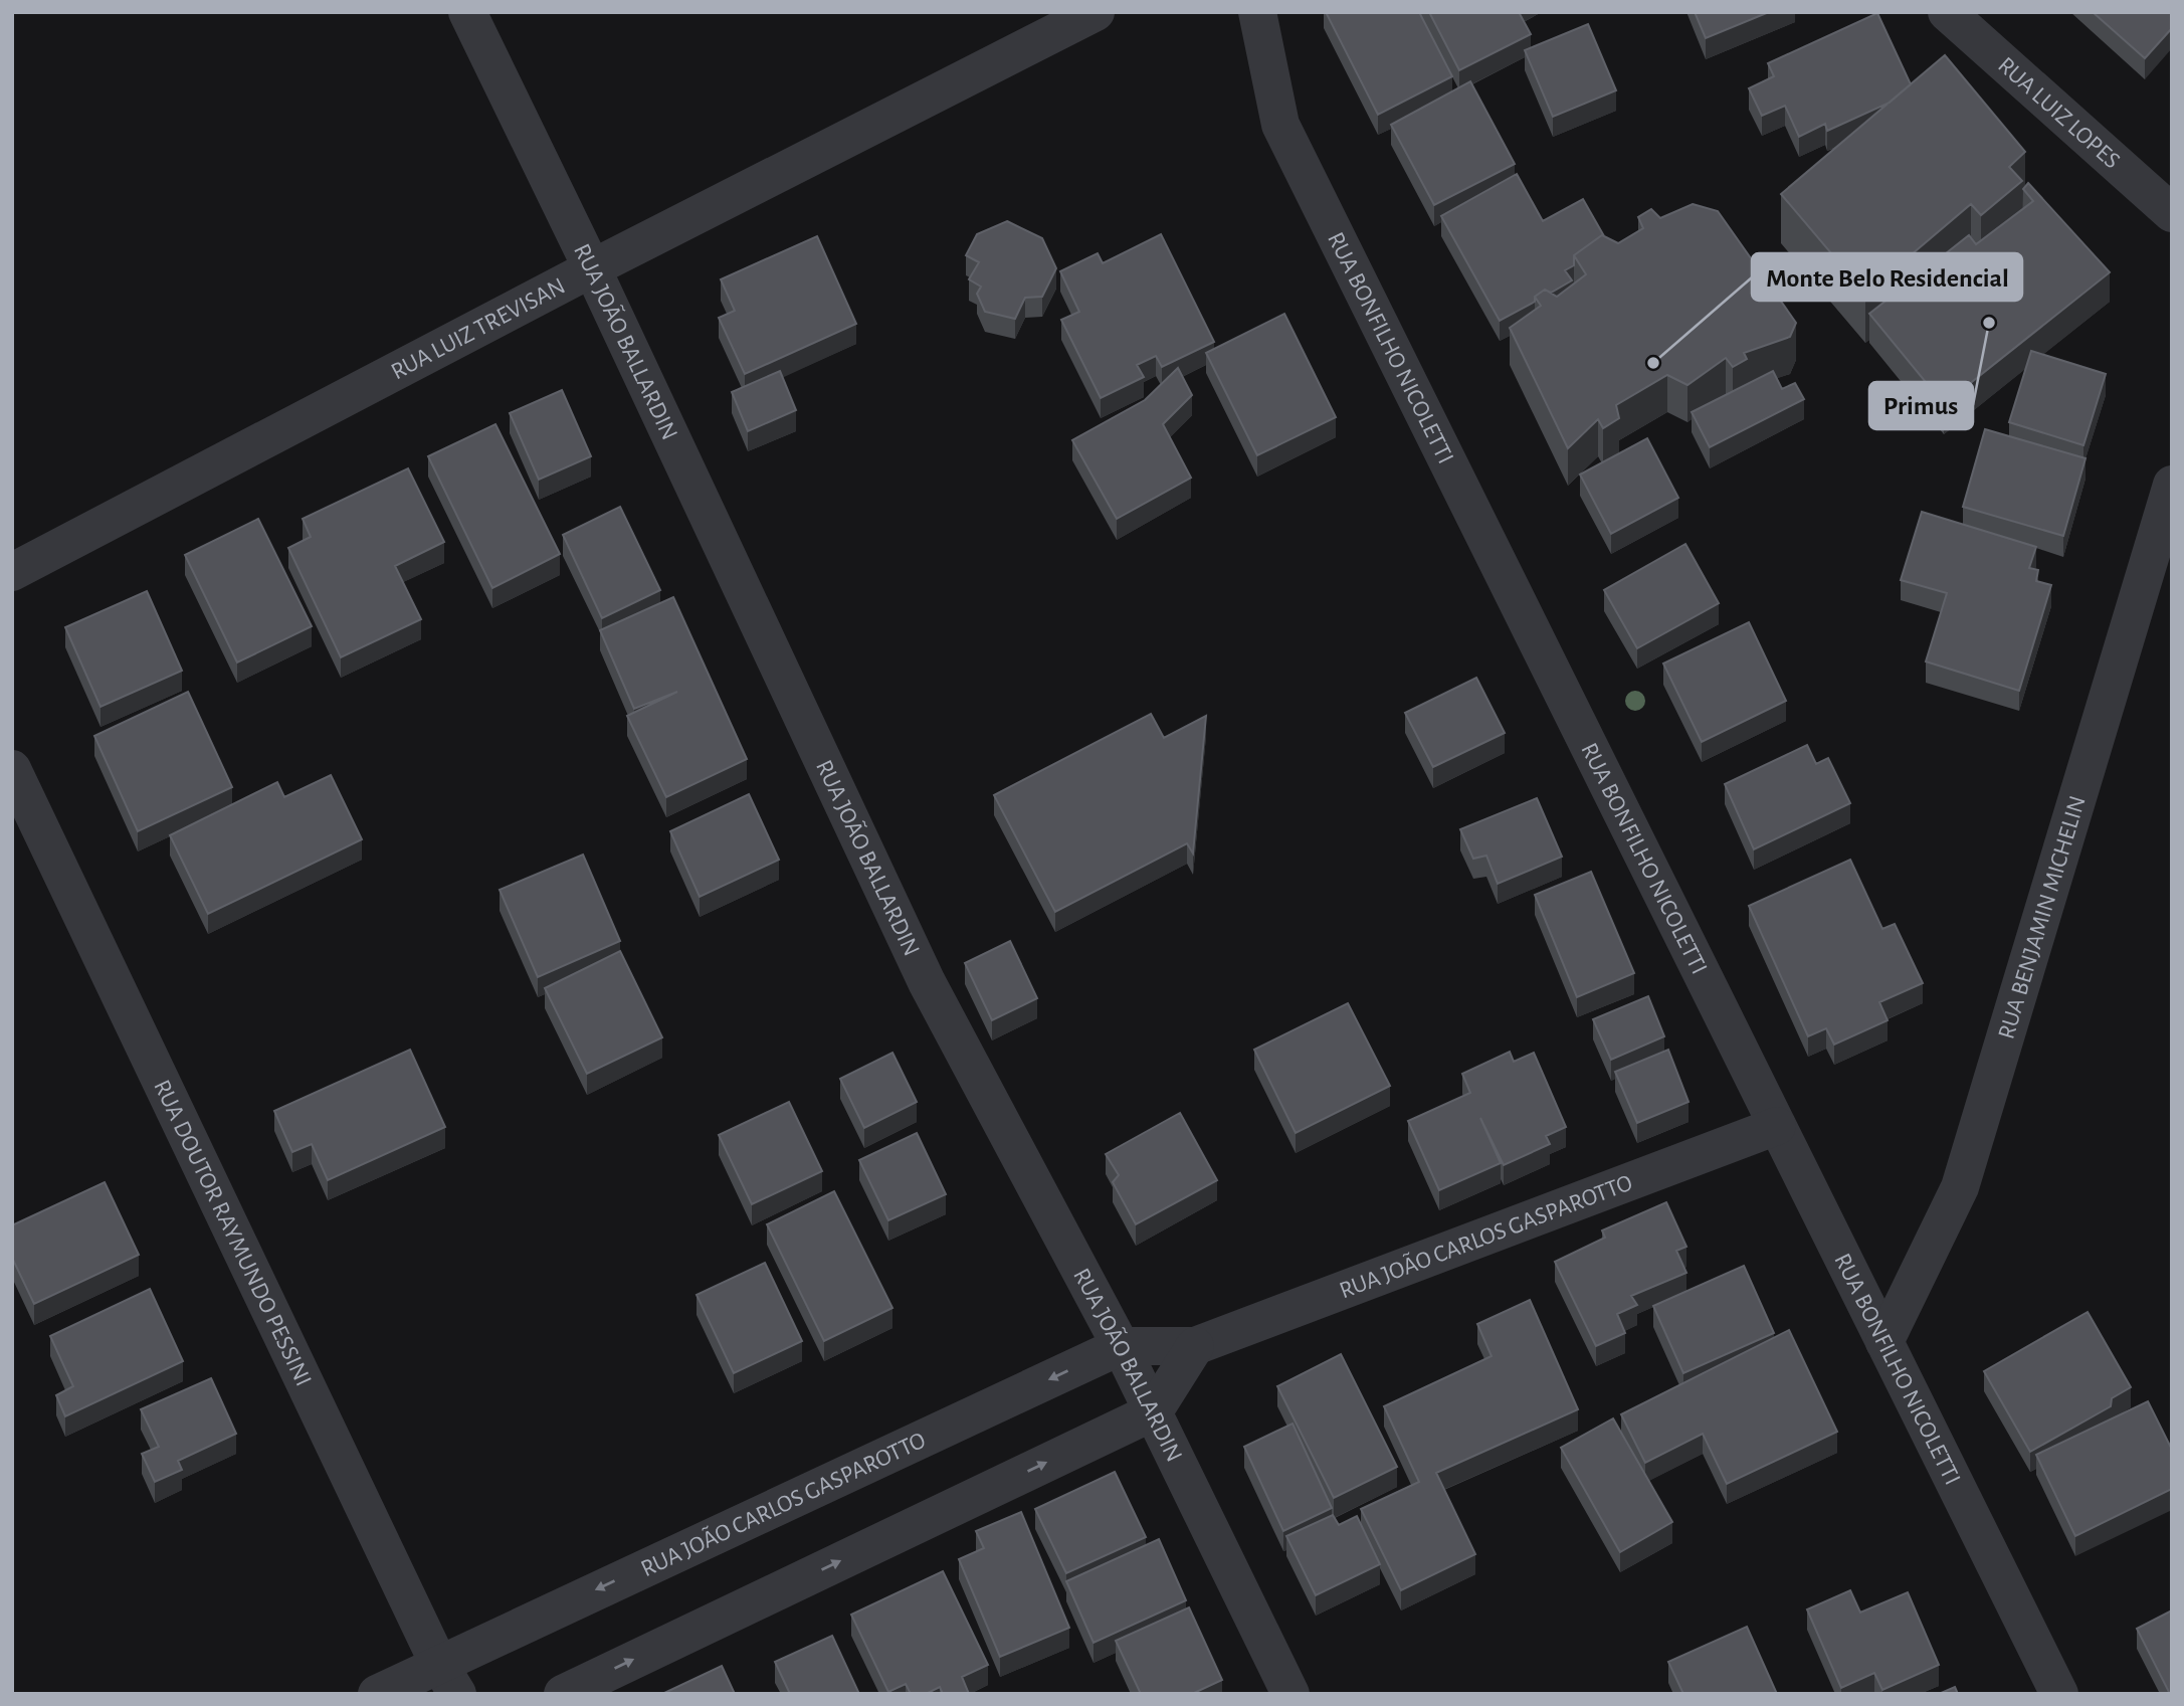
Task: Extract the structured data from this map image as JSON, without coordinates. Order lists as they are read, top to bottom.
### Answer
{
  "streets": {
    "street": [
      "RUA LUIZ LOPES",
      "RUA LUIZ TREVISAN",
      "RUA JOÃO BALLARDIN",
      "RUA BONFILHO NICOLETTI",
      "RUA BENJAMIN MICHELIN",
      "RUA DOUTOR RAYMUNDO PESSINI",
      "RUA JOÃO CARLOS GASPAROTTO"
    ]
  },
  "crossings": [
    ["RUA LUIZ TREVISAN", "RUA JOÃO BALLARDIN"],
    ["RUA JOÃO BALLARDIN", "RUA JOÃO CARLOS GASPAROTTO"],
    ["RUA BONFILHO NICOLETTI", "RUA BENJAMIN MICHELIN"],
    ["RUA BONFILHO NICOLETTI", "RUA JOÃO CARLOS GASPAROTTO"],
    ["RUA DOUTOR RAYMUNDO PESSINI", "RUA JOÃO CARLOS GASPAROTTO"]
  ],
  "places": ["Primus", "Monte Belo Residencial"]
}
